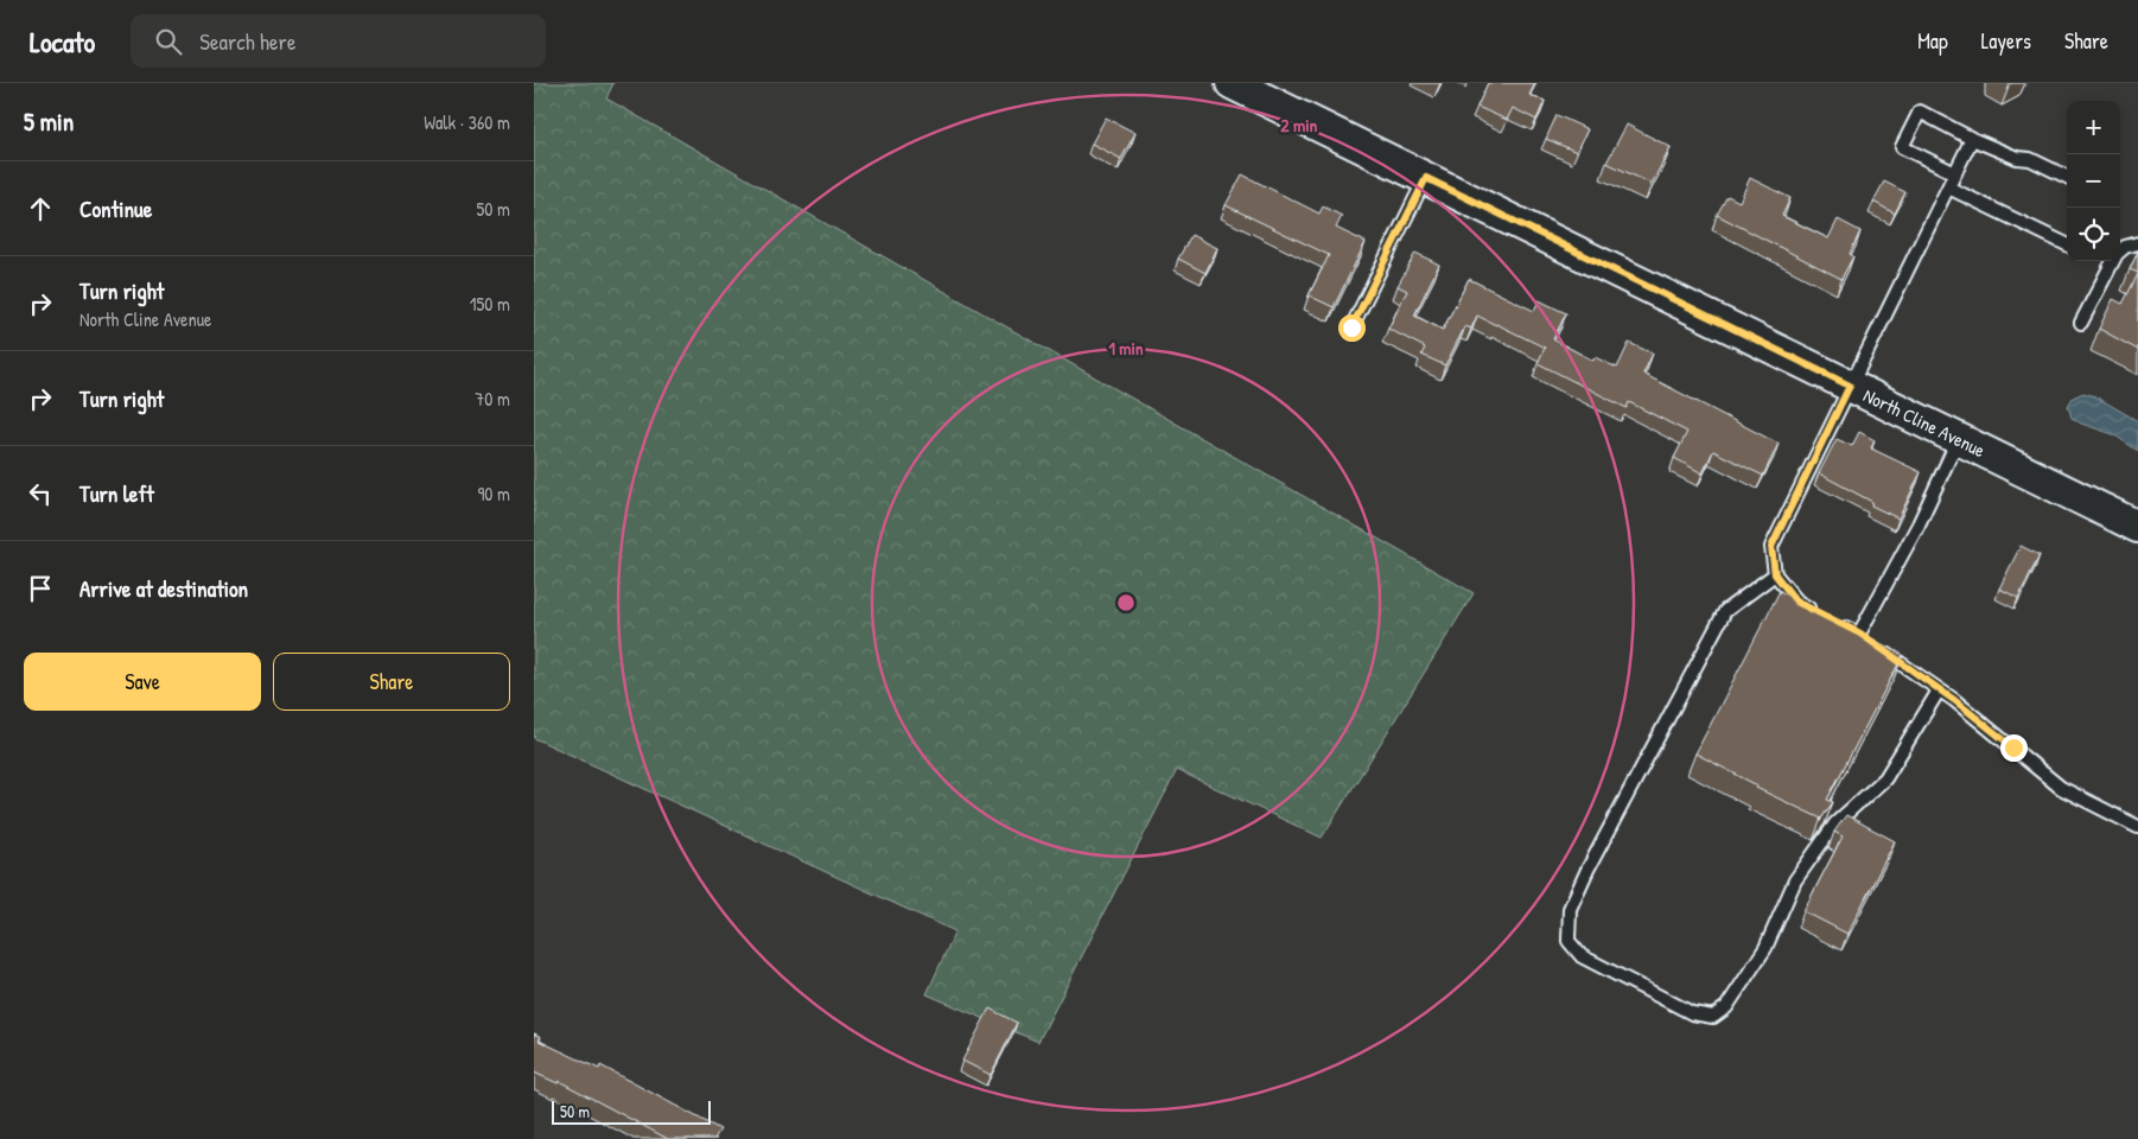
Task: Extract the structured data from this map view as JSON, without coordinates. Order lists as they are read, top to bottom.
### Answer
{
  "streets": {
    "street": ["North Cline Avenue"]
  },
  "scale_bar": "50 m",
  "page": {
    "header": "Locato",
    "search": "Search here",
    "nav": ["Map", "Layers", "Share"],
    "heading": ["5 min", "Walk · 360 m"],
    "map_buttons": ["+", "−"],
    "list": [
      ["Continue", "50 m"],
      ["Turn right", "North Cline Avenue", "150 m"],
      ["Turn right", "70 m"],
      ["Turn left", "90 m"],
      "Arrive at destination"
    ],
    "buttons": ["Save", "Share"],
    "scale": "50 m"
  },
  "rings": ["2 min", "1 min"]
}
